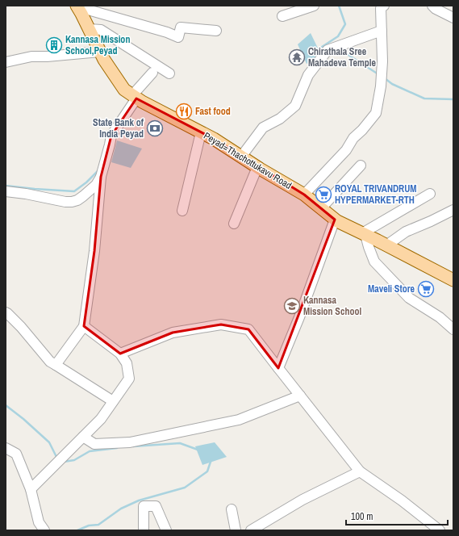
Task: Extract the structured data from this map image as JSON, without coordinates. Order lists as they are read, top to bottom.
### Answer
{
  "streets": {
    "main road": ["Peyad=Thachottukavu Road"]
  },
  "places": {
    "building": ["Kannasa Mission School,Peyad"],
    "temple": ["Chirathala Sree Mahadeva Temple"],
    "restaurant": ["Fast food"],
    "bank": ["State Bank of India Peyad"],
    "supermarket": ["ROYAL TRIVANDRUM HYPERMARKET-RTH", "Maveli Store"],
    "school or university": ["Kannasa Mission School"]
  },
  "scale_bar": "100 m"
}
